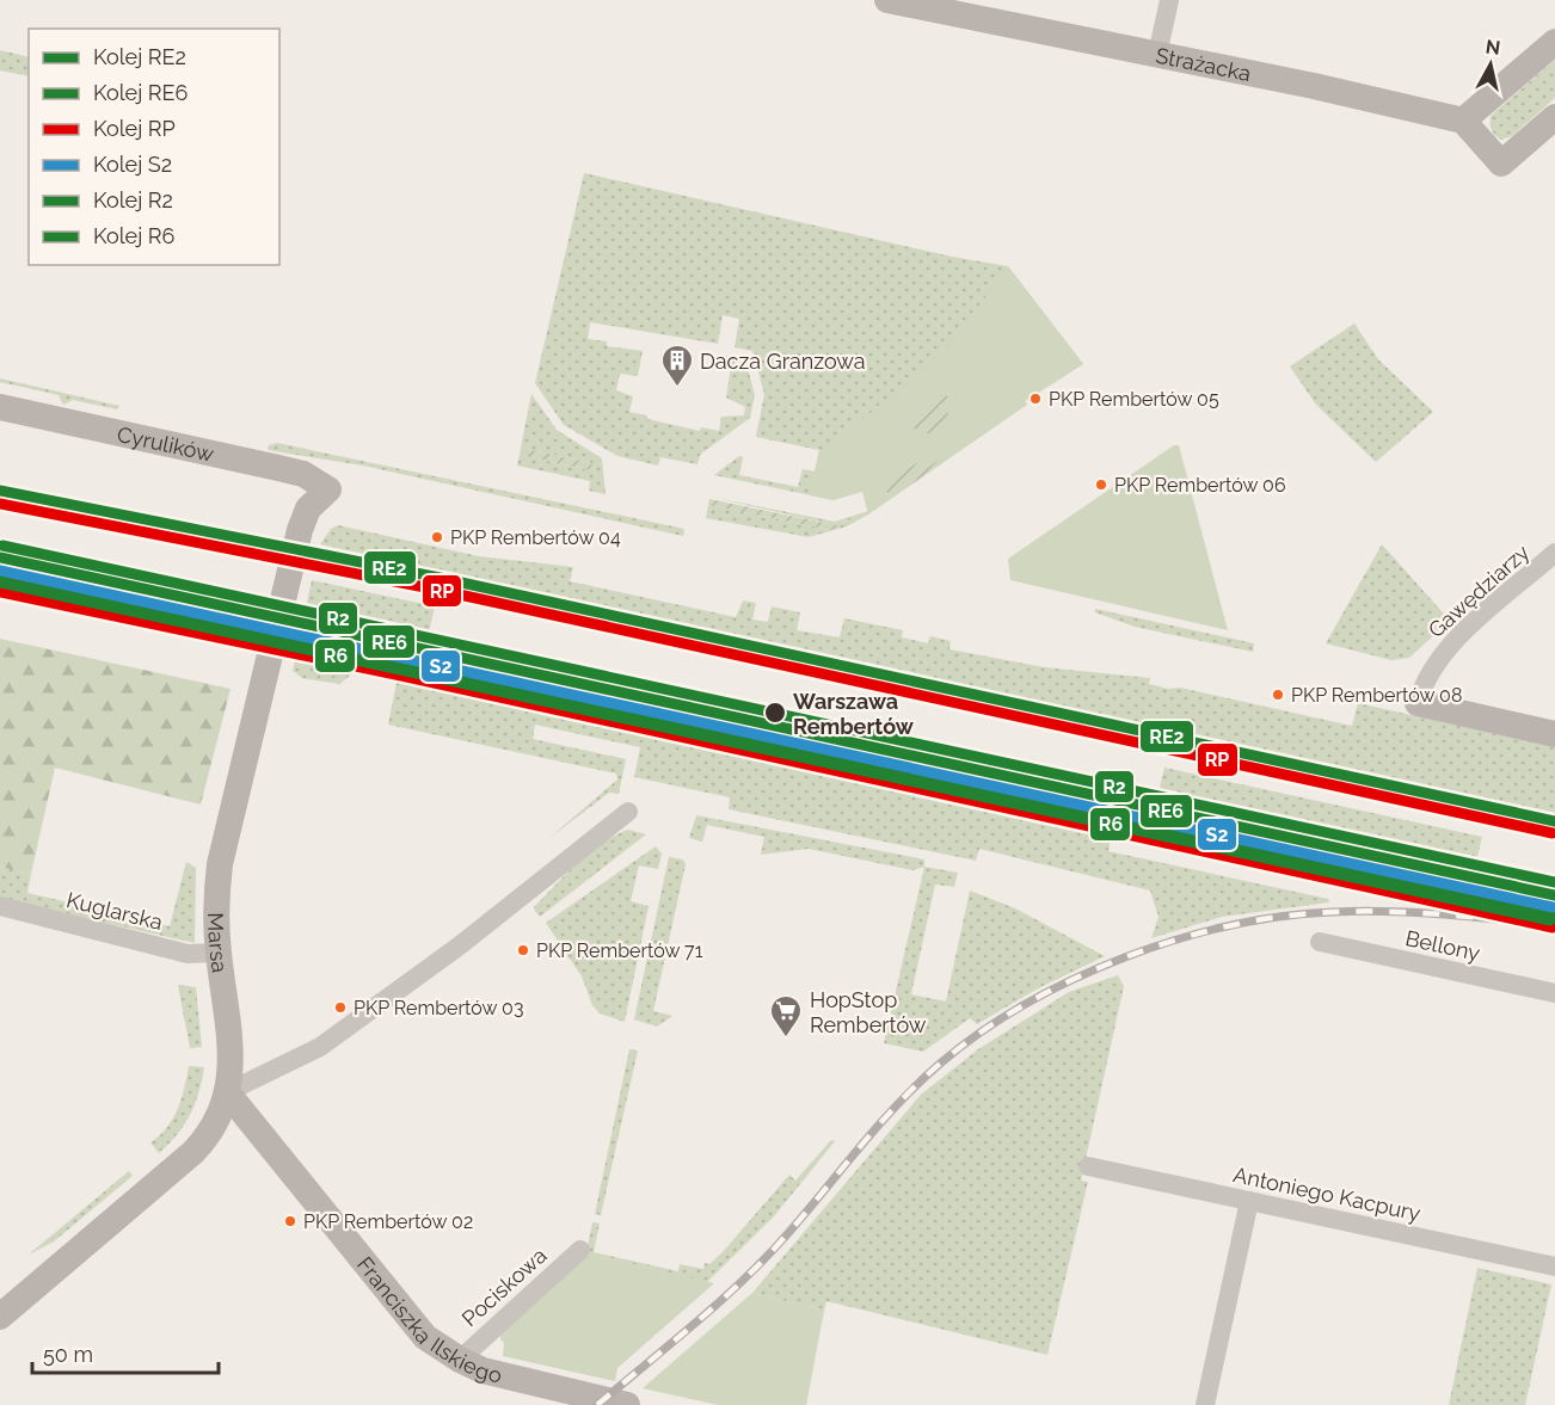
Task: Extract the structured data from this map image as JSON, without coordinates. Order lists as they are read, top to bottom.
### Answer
{
  "streets": {
    "main road": [
      "Strażacka",
      "Cyrulików",
      "Marsa",
      "Franciszka Ilskiego"
    ],
    "street": [
      "Gawędziarzy",
      "Kuglarska",
      "Bellony",
      "Antoniego Kacpury",
      "Pociskowa"
    ]
  },
  "crossings": [
    ["Cyrulików", "Marsa"],
    ["Kuglarska", "Marsa"],
    ["Marsa", "Franciszka Ilskiego"],
    ["Pociskowa", "Franciszka Ilskiego"]
  ],
  "places": {
    "building": ["Dacza Granzowa"],
    "other": [
      "PKP Rembertów 05",
      "PKP Rembertów 06",
      "PKP Rembertów 04",
      "PKP Rembertów 08",
      "Warszawa Rembertów",
      "PKP Rembertów 71",
      "PKP Rembertów 03",
      "PKP Rembertów 02"
    ],
    "supermarket": ["HopStop Rembertów"]
  },
  "lines": [
    "rail line RE2",
    "rail line RP",
    "rail line R2",
    "rail line RE6",
    "rail line S2",
    "rail line R6"
  ],
  "legend": [
    "Kolej RE2",
    "Kolej RE6",
    "Kolej RP",
    "Kolej S2",
    "Kolej R2",
    "Kolej R6"
  ],
  "scale_bar": "50 m",
  "north": "top"
}
